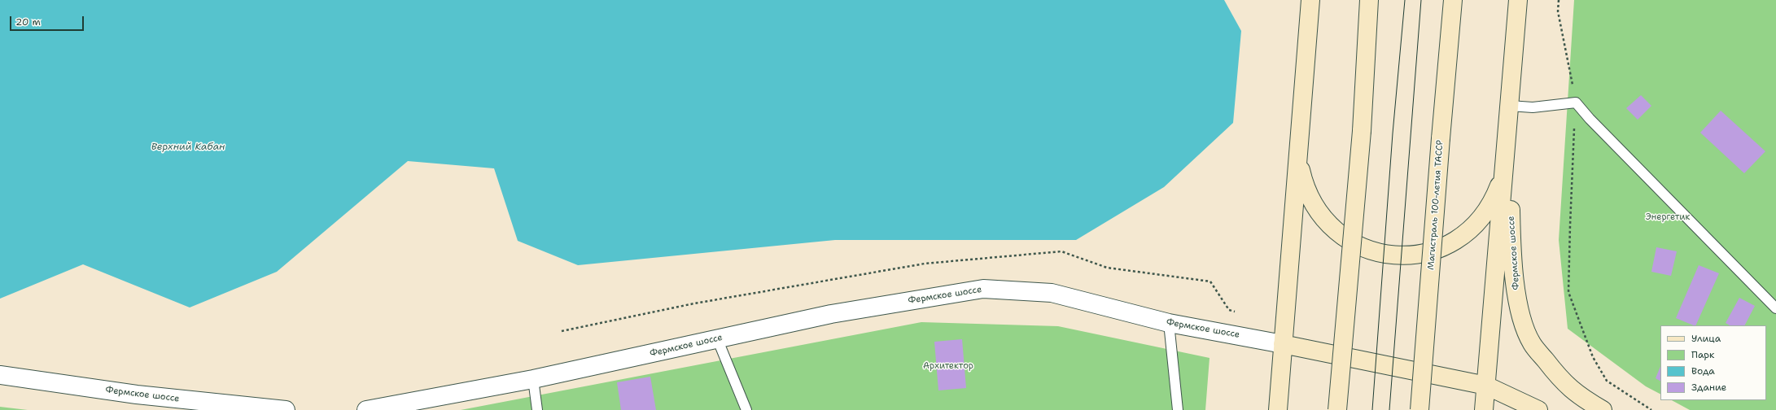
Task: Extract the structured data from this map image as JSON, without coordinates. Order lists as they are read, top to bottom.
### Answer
{
  "streets": {
    "main road": ["Магистраль 100-летия ТАССР", "Фермское шоссе"]
  },
  "water": ["Верхний Кабан"],
  "parks": ["Энергетик", "Архитектор"],
  "legend": [
    "Улица",
    "Парк",
    "Вода",
    "Здание"
  ],
  "scale_bar": "20 m"
}
